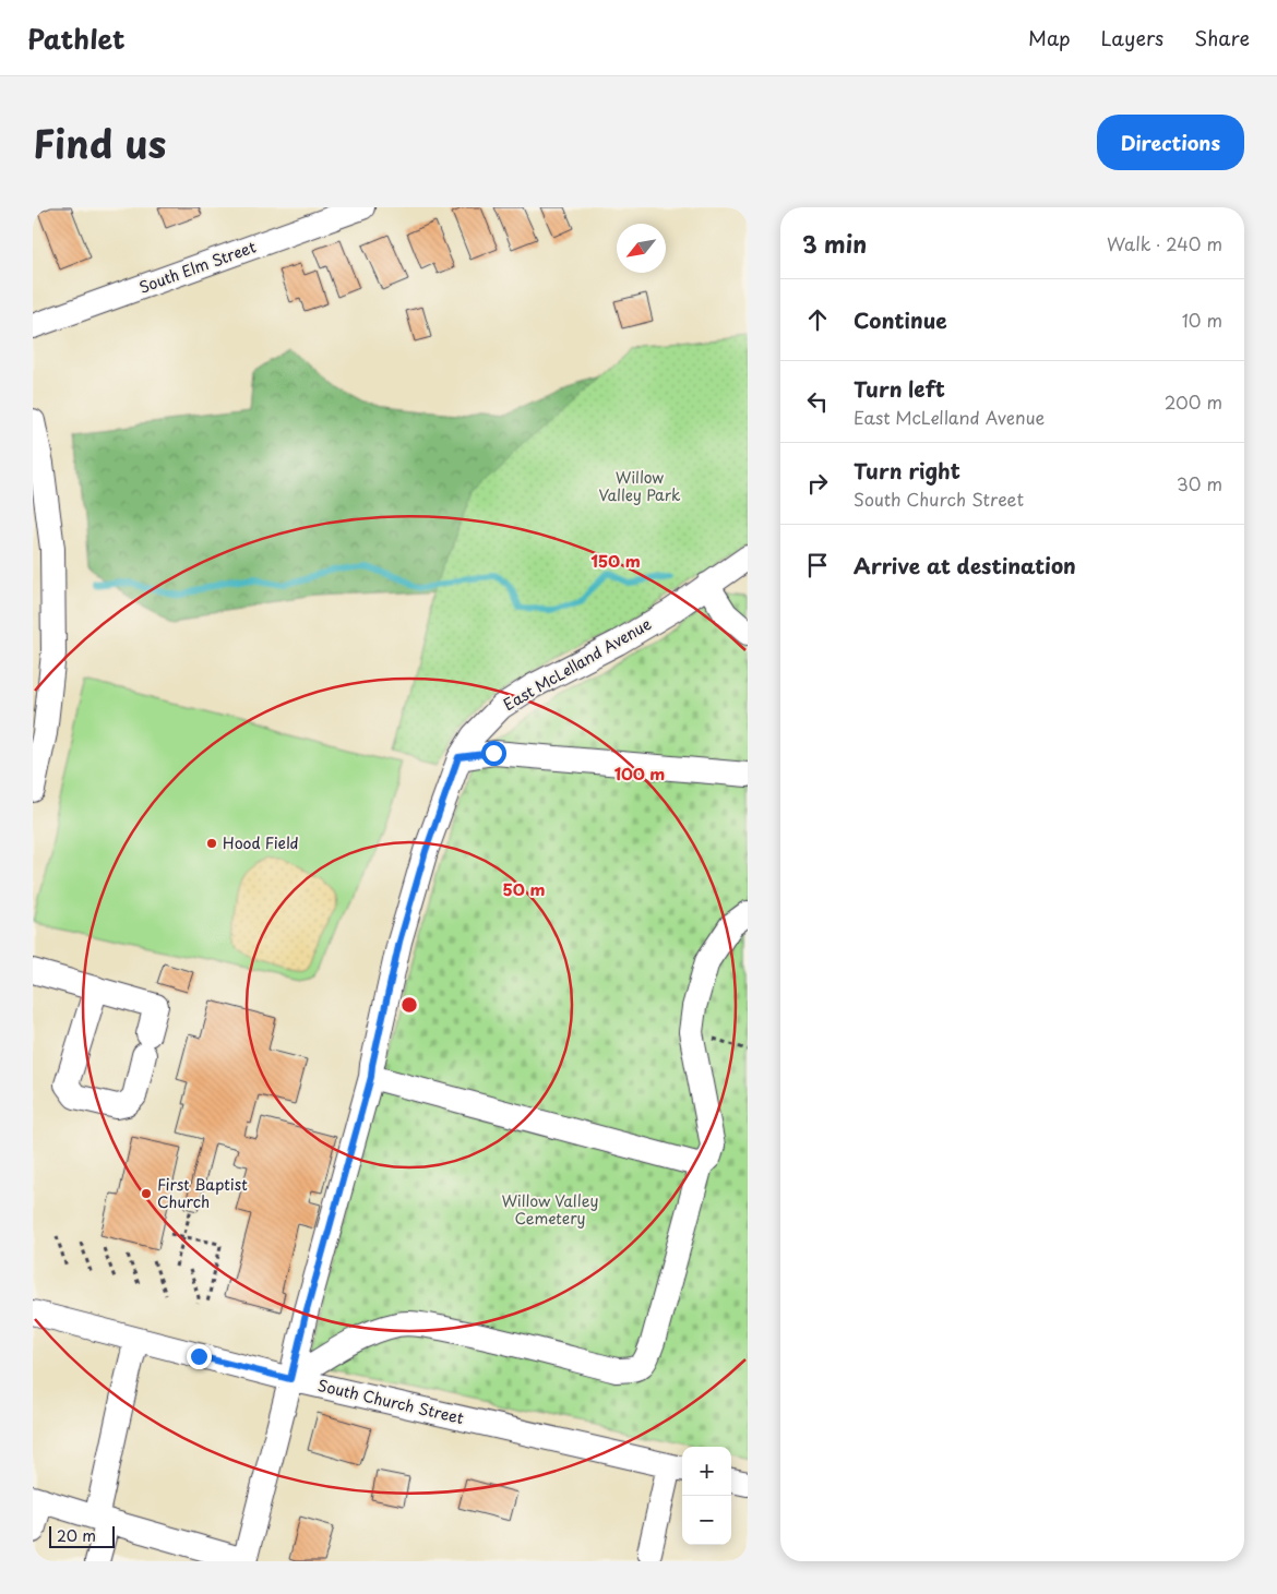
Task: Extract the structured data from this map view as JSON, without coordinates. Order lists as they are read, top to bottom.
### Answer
{
  "streets": {
    "street": ["South Elm Street", "East McLelland Avenue", "South Church Street"]
  },
  "crossings": [
    ["East McLelland Avenue", "South Church Street"]
  ],
  "parks": ["Willow Valley Park", "Willow Valley Cemetery"],
  "places": ["Hood Field", "First Baptist Church"],
  "scale_bar": "20 m",
  "north": "bottom left",
  "page": {
    "header": "Pathlet",
    "nav": ["Map", "Layers", "Share"],
    "title": "Find us",
    "buttons": "Directions",
    "heading": ["3 min", "Walk · 240 m"],
    "list": [
      ["Continue", "10 m"],
      ["Turn left", "East McLelland Avenue", "200 m"],
      ["Turn right", "South Church Street", "30 m"],
      "Arrive at destination"
    ],
    "map_buttons": ["+", "−"],
    "scale": "20 m"
  },
  "rings": ["150 m", "100 m", "50 m"]
}
